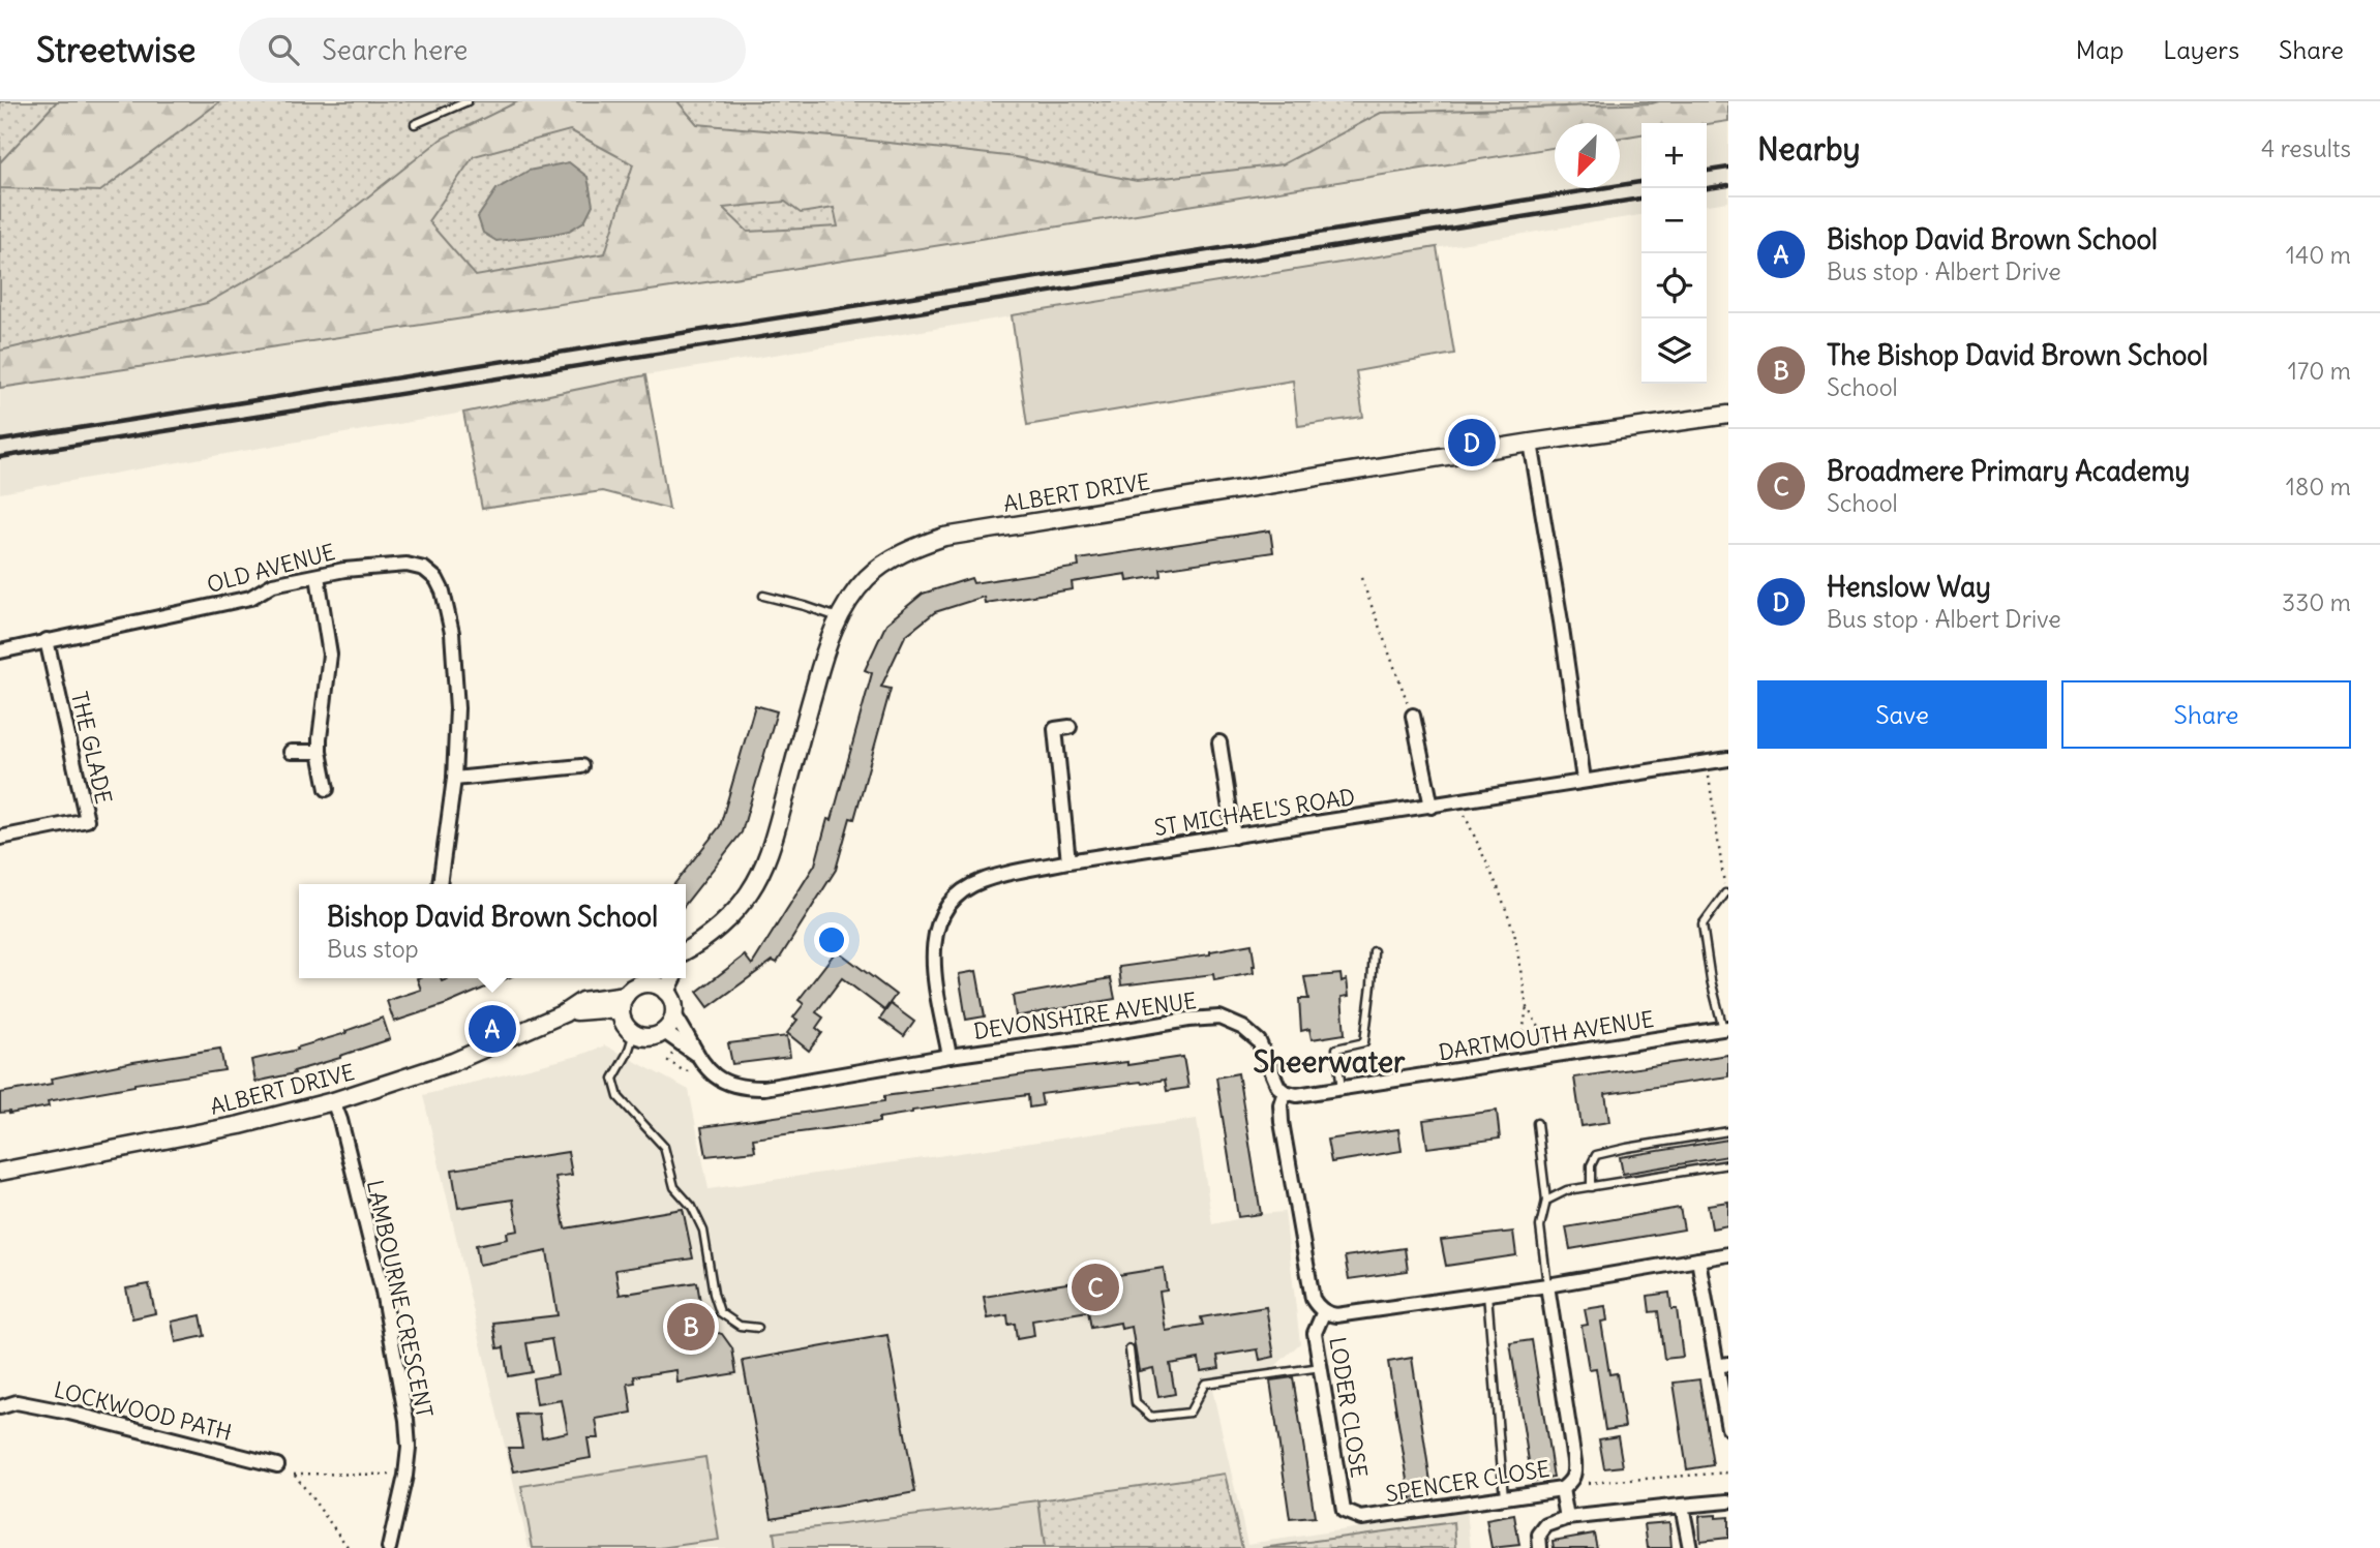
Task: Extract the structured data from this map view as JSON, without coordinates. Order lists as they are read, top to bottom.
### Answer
{
  "streets": {
    "street": [
      "ALBERT DRIVE",
      "OLD AVENUE",
      "THE GLADE",
      "ST MICHAEL'S ROAD",
      "DEVONSHIRE AVENUE",
      "DARTMOUTH AVENUE",
      "LAMBOURNE CRESCENT",
      "LODER CLOSE",
      "LOCKWOOD PATH",
      "SPENCER CLOSE"
    ]
  },
  "crossings": [
    ["ALBERT DRIVE", "DEVONSHIRE AVENUE"],
    ["ALBERT DRIVE", "LAMBOURNE CRESCENT"],
    ["OLD AVENUE", "THE GLADE"],
    ["ST MICHAEL'S ROAD", "DEVONSHIRE AVENUE"],
    ["DEVONSHIRE AVENUE", "DARTMOUTH AVENUE"],
    ["LODER CLOSE", "SPENCER CLOSE"]
  ],
  "districts": ["Sheerwater"],
  "north": "bottom left",
  "page": {
    "header": "Streetwise",
    "search": "Search here",
    "nav": ["Map", "Layers", "Share"],
    "heading": ["Nearby", "4 results"],
    "map_buttons": ["+", "−"],
    "list": [
      {
        "mark": "A",
        "name": "Bishop David Brown School",
        "note": "Bus stop · Albert Drive",
        "value": "140 m"
      },
      {
        "mark": "B",
        "name": "The Bishop David Brown School",
        "note": "School",
        "value": "170 m"
      },
      {
        "mark": "C",
        "name": "Broadmere Primary Academy",
        "note": "School",
        "value": "180 m"
      },
      {
        "mark": "D",
        "name": "Henslow Way",
        "note": "Bus stop · Albert Drive",
        "value": "330 m"
      }
    ],
    "pins": [
      "D",
      "A",
      "C",
      "B"
    ],
    "buttons": ["Save", "Share"],
    "popup": ["Bishop David Brown School", "Bus stop"]
  }
}
